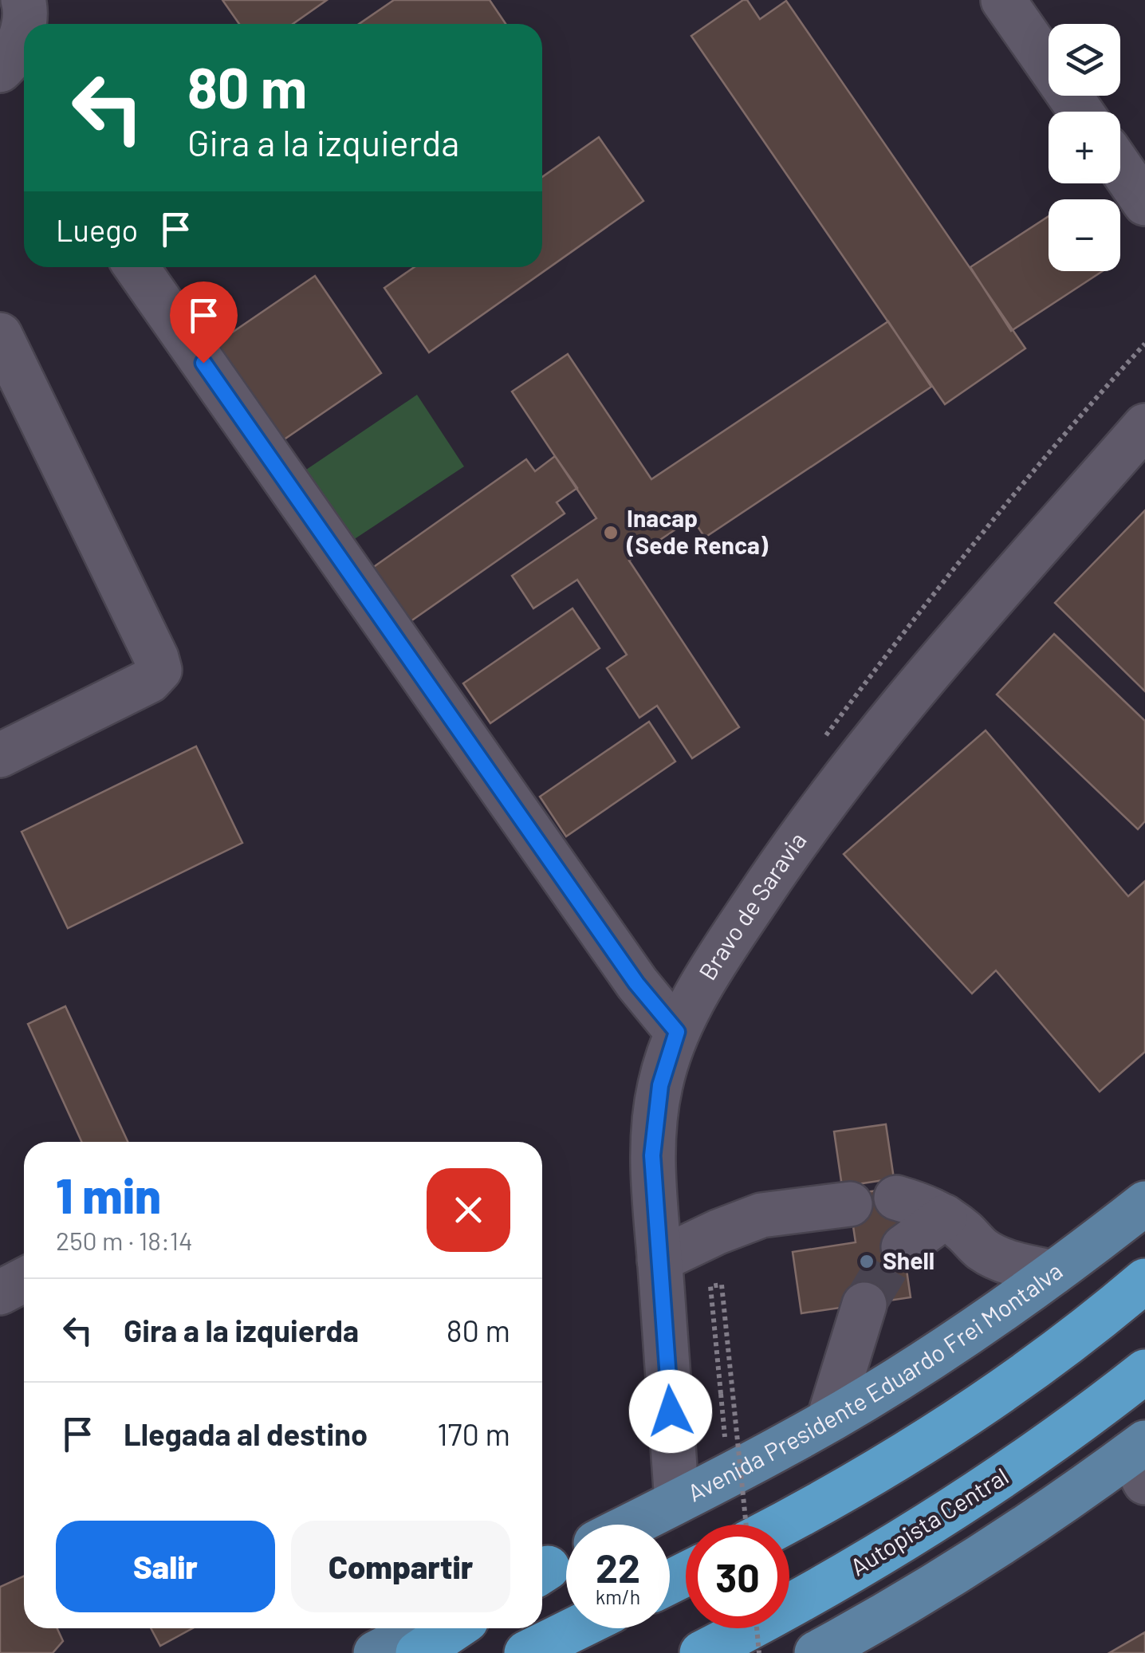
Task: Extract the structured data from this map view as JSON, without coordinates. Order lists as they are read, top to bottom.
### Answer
{
  "streets": {
    "highway": ["Autopista Central"],
    "main road": ["Avenida Presidente Eduardo Frei Montalva"],
    "street": ["Bravo de Saravia"]
  },
  "crossings": [
    ["Bravo de Saravia", "Avenida Presidente Eduardo Frei Montalva"]
  ],
  "places": ["Inacap (Sede Renca)", "Shell"],
  "page": {
    "map_buttons": ["+", "−"],
    "turn": ["80 m", "Gira a la izquierda"],
    "then": "Luego",
    "heading": ["1 min", "250 m · 18:14"],
    "list": [
      {
        "name": "Gira a la izquierda",
        "value": "80 m"
      },
      {
        "name": "Llegada al destino",
        "value": "170 m"
      }
    ],
    "buttons": ["Salir", "Compartir"],
    "speed": "22 km/h",
    "limit": "30"
  }
}
